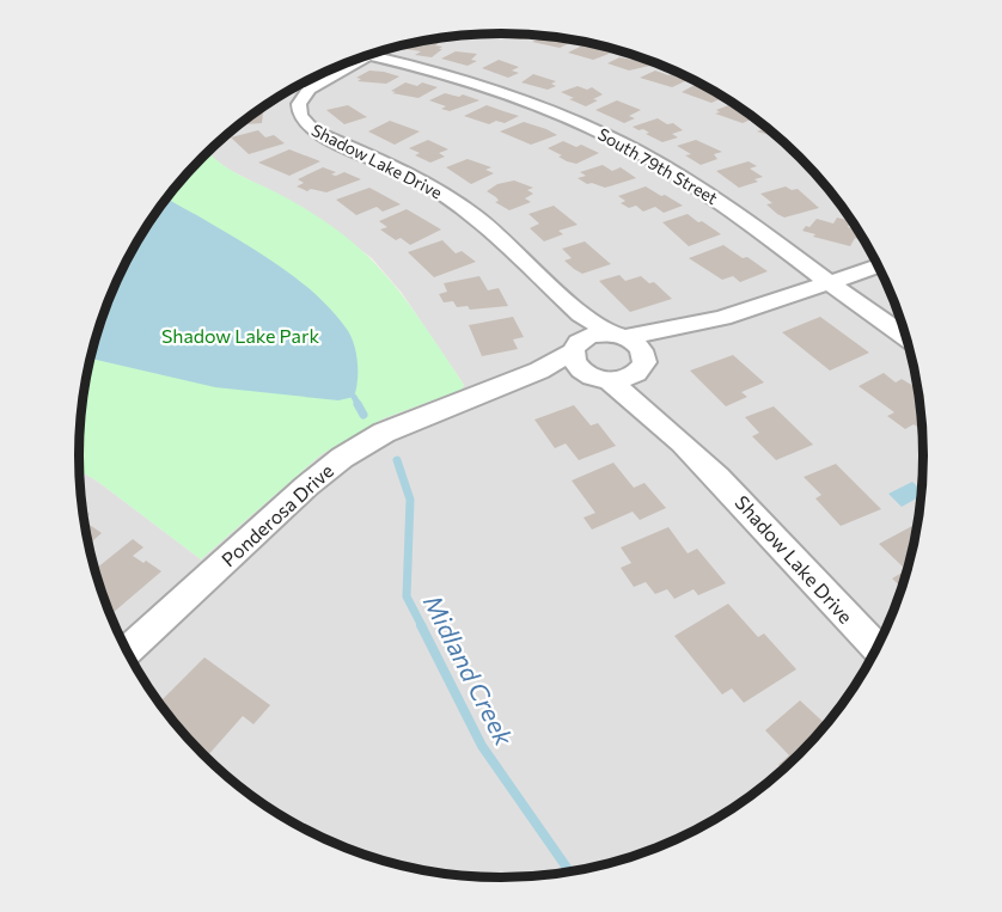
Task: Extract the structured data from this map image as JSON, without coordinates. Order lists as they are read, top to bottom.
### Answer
{
  "streets": {
    "street": ["Shadow Lake Drive", "South 79th Street", "Ponderosa Drive"]
  },
  "crossings": [
    ["Shadow Lake Drive", "Ponderosa Drive"]
  ],
  "water": ["Midland Creek"],
  "parks": ["Shadow Lake Park"]
}
